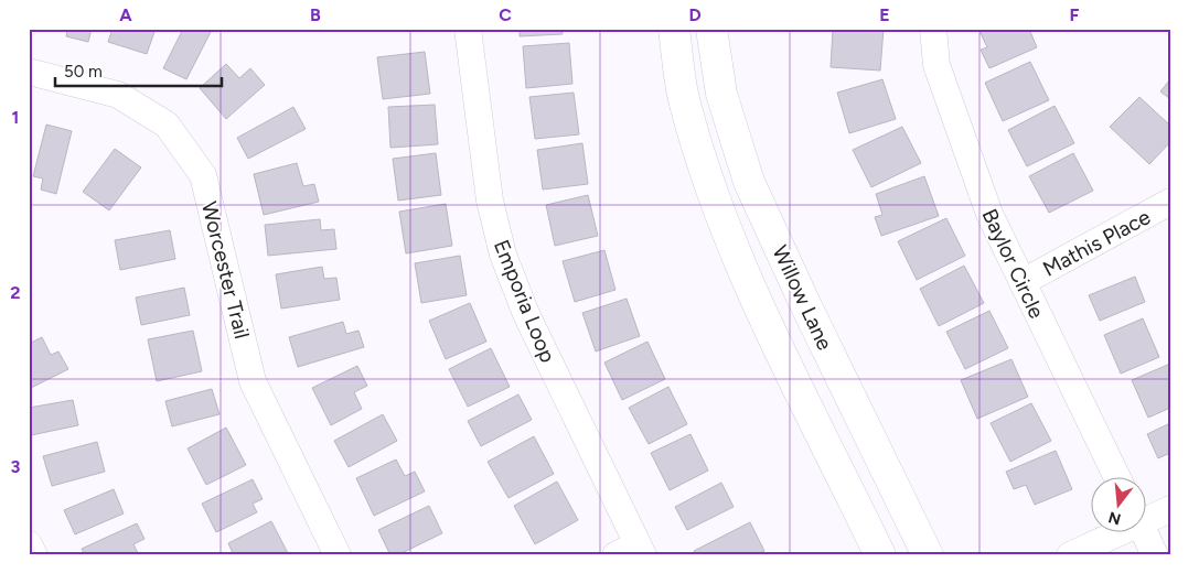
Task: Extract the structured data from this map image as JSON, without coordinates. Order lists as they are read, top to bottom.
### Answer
{
  "streets": {
    "street": [
      "Mathis Place",
      "Baylor Circle",
      "Worcester Trail",
      "Willow Lane",
      "Emporia Loop"
    ]
  },
  "crossings": [
    ["Mathis Place", "Baylor Circle"]
  ],
  "scale_bar": "50 m",
  "north": "bottom",
  "grid": {
    "columns": [
      "A",
      "B",
      "C",
      "D",
      "E",
      "F"
    ],
    "rows": ["1", "2", "3"]
  }
}
